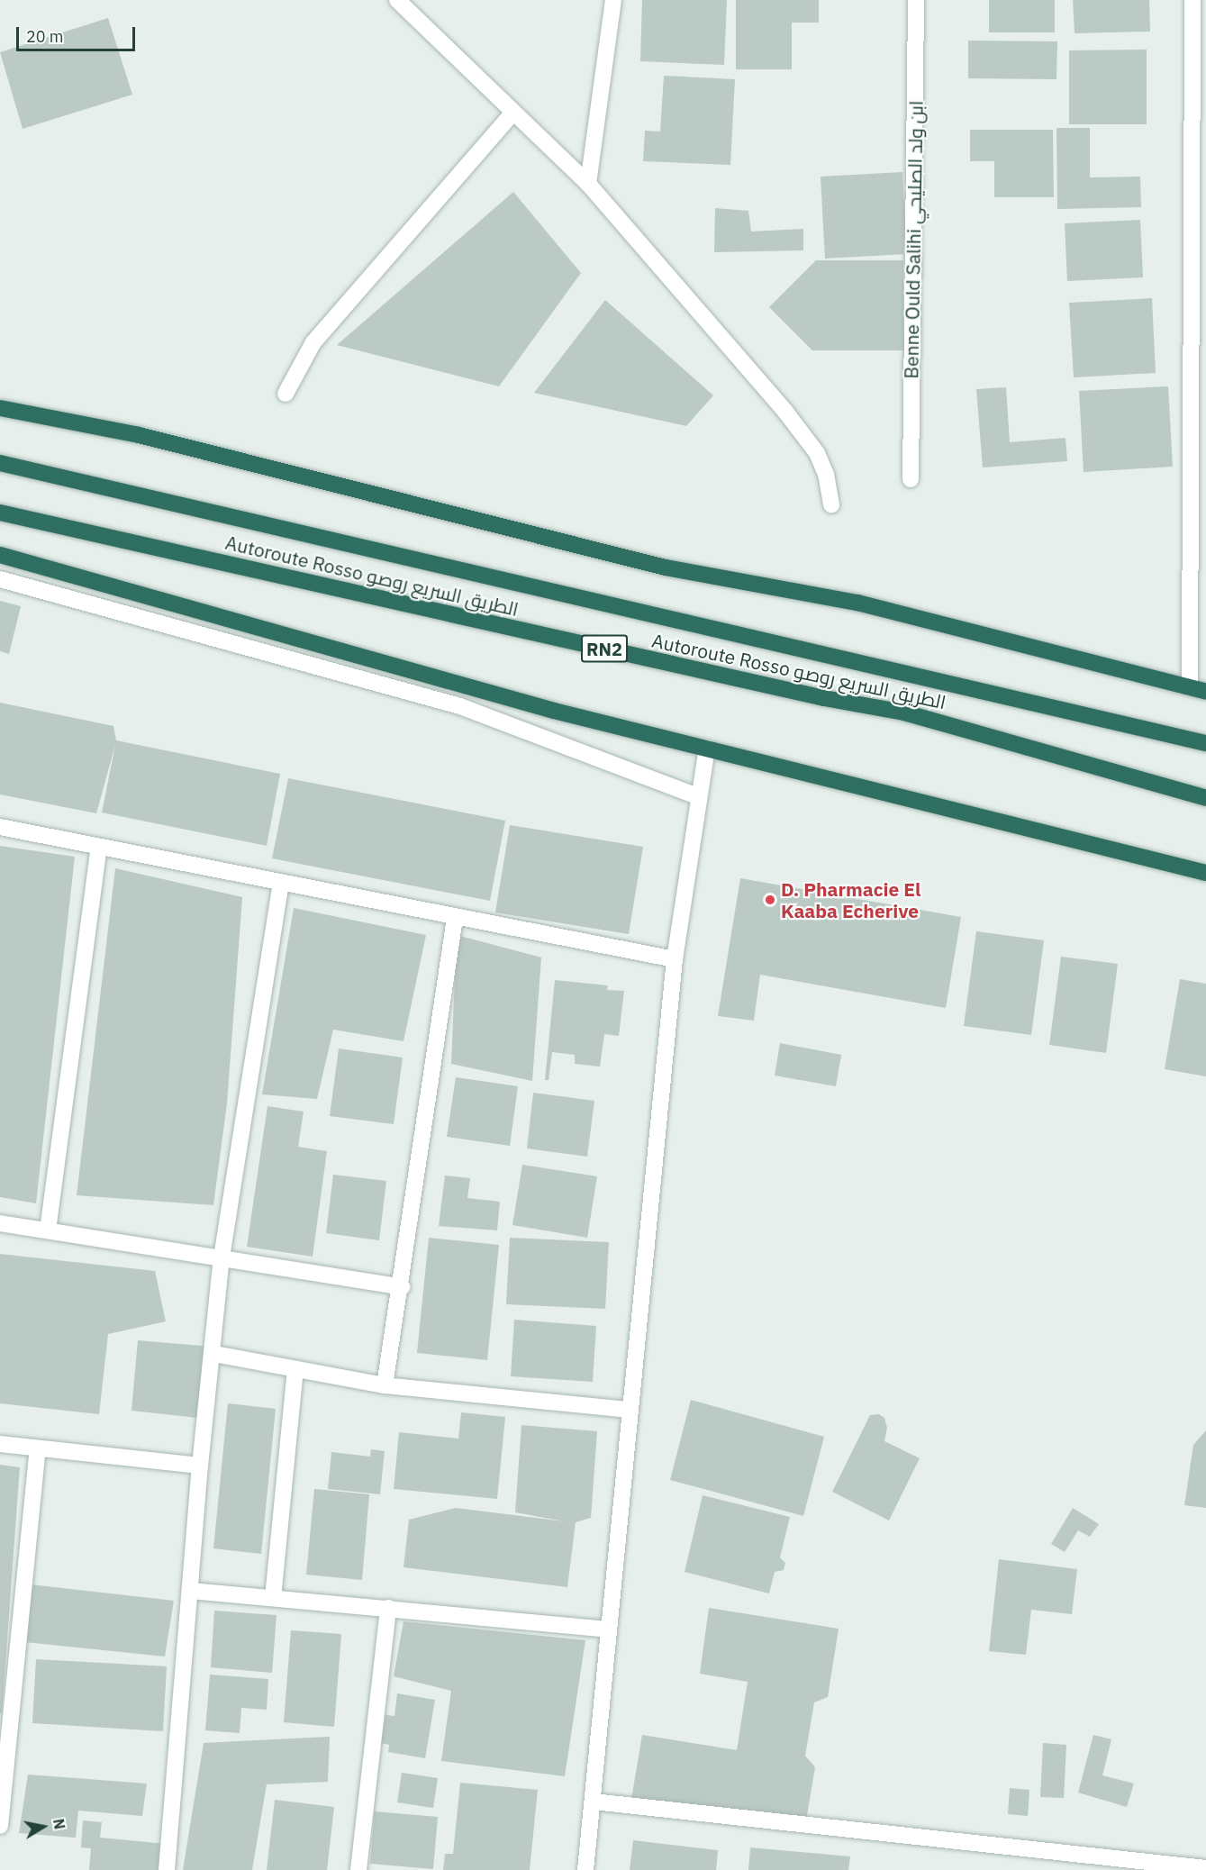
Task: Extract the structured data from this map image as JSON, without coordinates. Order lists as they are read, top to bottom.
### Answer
{
  "streets": {
    "highway": ["Autoroute Rosso الطريق السريع روصو", "RN2"],
    "street": ["Benne Ould Salihi ابن ولد الصليحي"]
  },
  "places": ["D. Pharmacie El Kaaba Echerive"],
  "scale_bar": "20 m",
  "north": "right"
}
